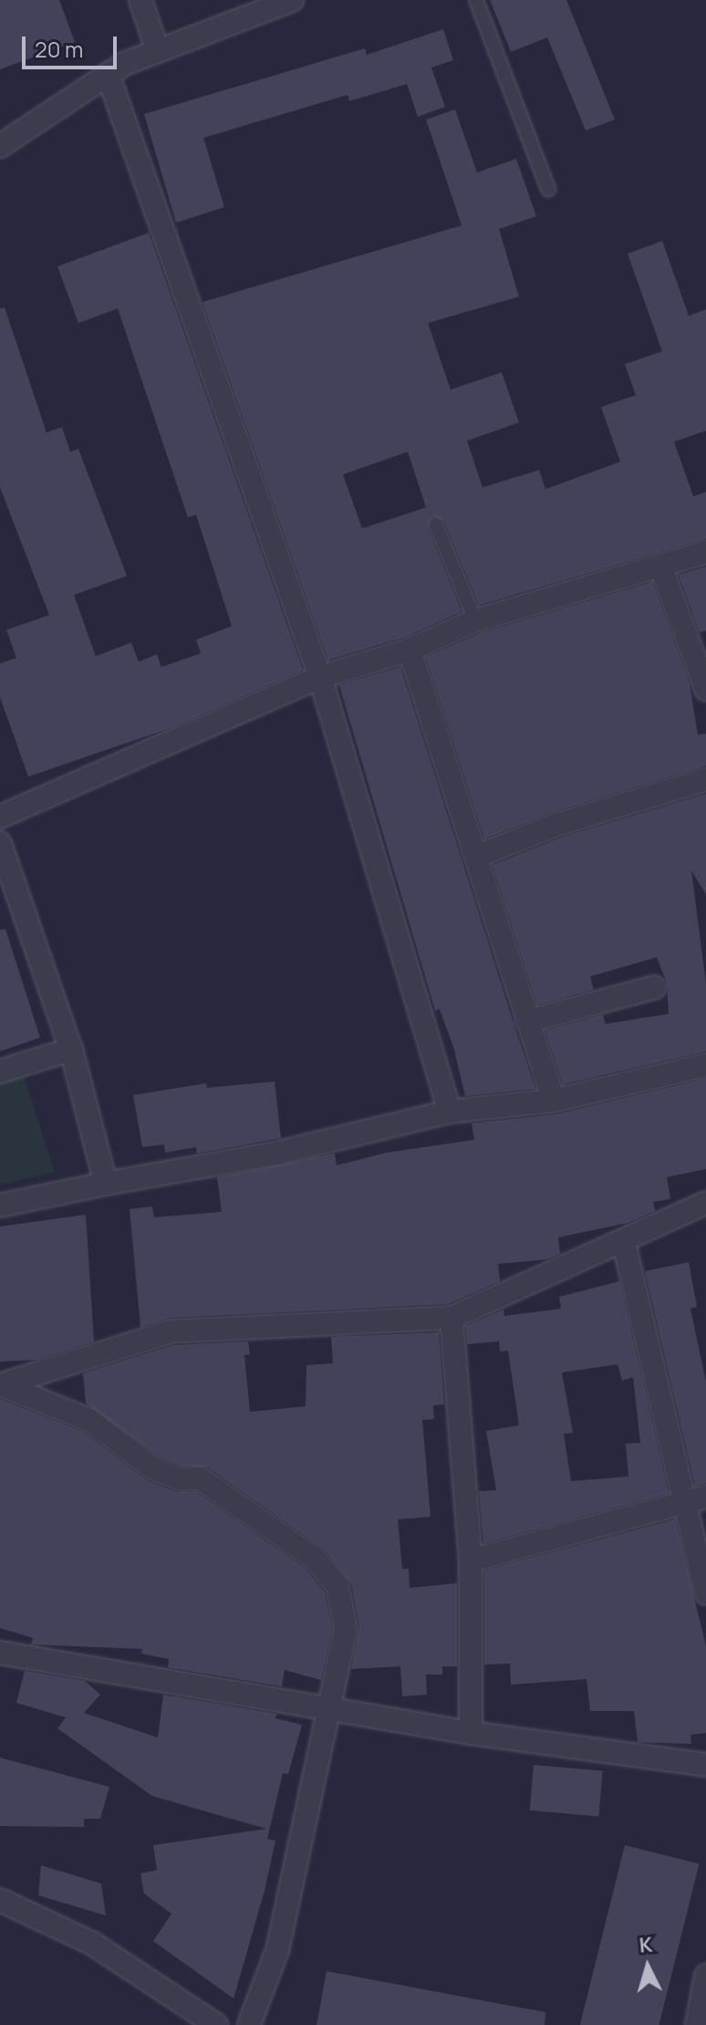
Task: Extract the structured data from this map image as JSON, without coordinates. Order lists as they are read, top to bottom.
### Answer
{
  "scale_bar": "20 m",
  "north": "top"
}
